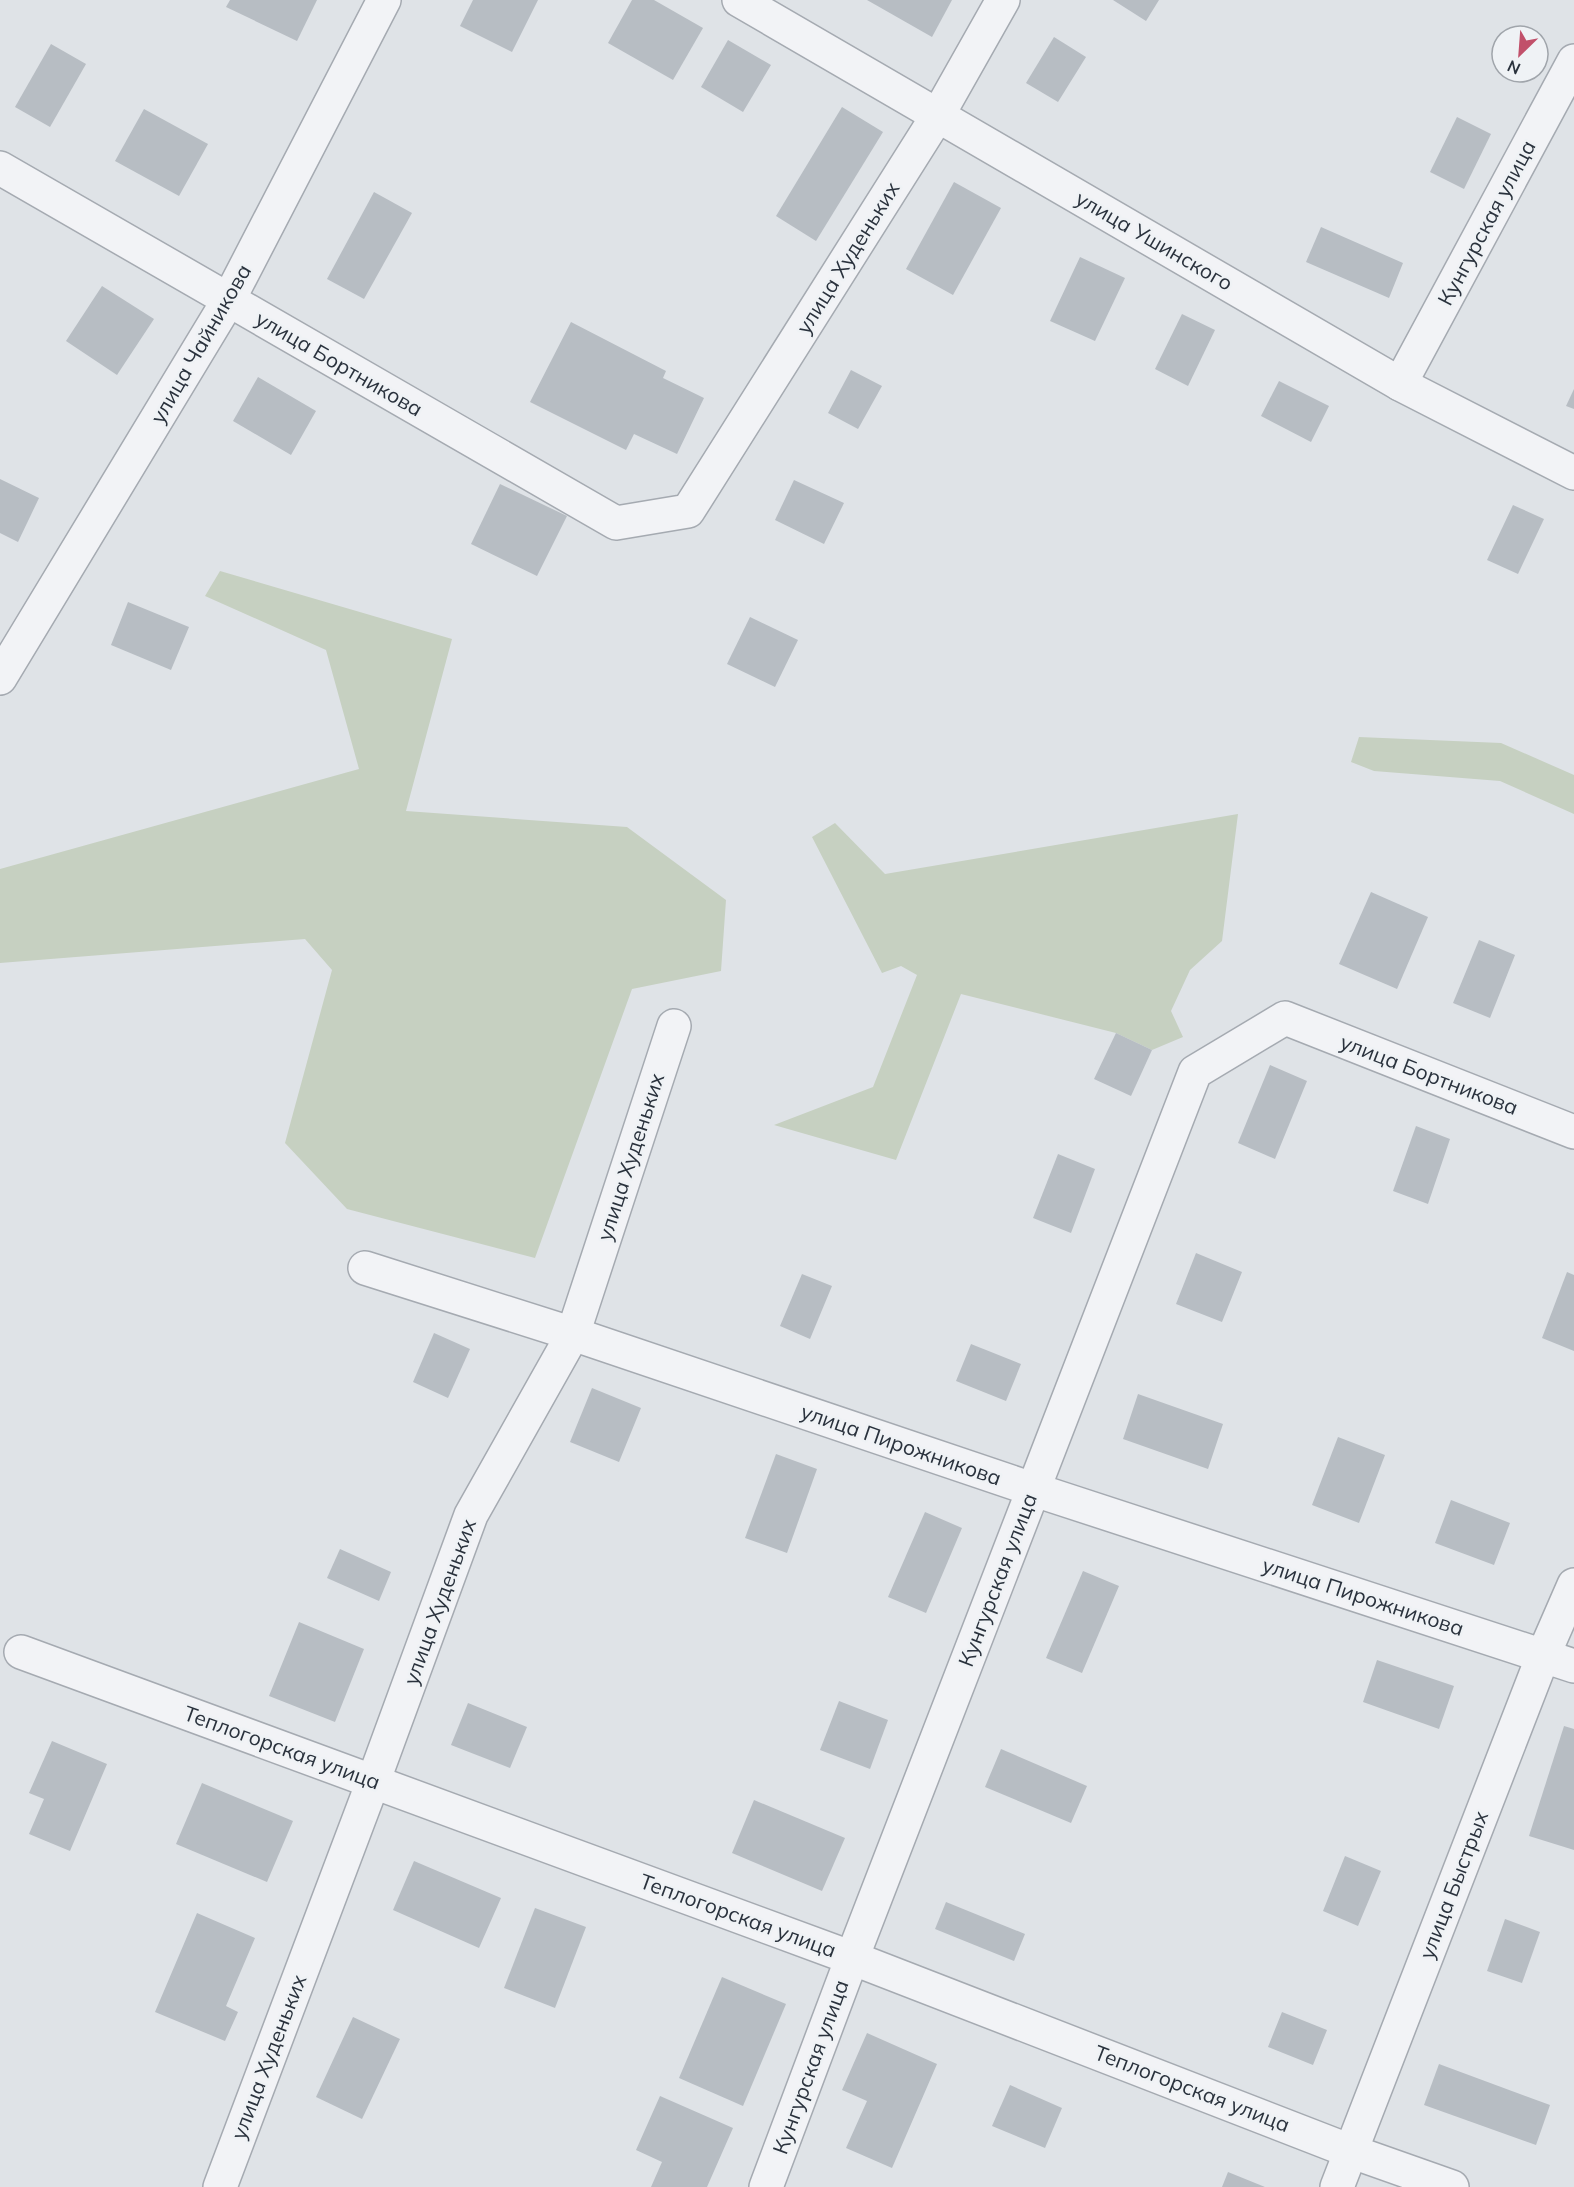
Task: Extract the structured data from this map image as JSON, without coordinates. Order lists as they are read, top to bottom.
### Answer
{
  "streets": {
    "street": [
      "Кунгурская улица",
      "улица Ушинского",
      "улица Худеньких",
      "улица Чайникова",
      "улица Бортникова",
      "улица Пирожникова",
      "Теплогорская улица",
      "улица Быстрых"
    ]
  },
  "crossings": [
    ["Кунгурская улица", "улица Ушинского"],
    ["Кунгурская улица", "улица Бортникова"],
    ["Кунгурская улица", "улица Пирожникова"],
    ["Кунгурская улица", "Теплогорская улица"],
    ["улица Ушинского", "улица Худеньких"],
    ["улица Худеньких", "улица Бортникова"],
    ["улица Худеньких", "улица Пирожникова"],
    ["улица Худеньких", "Теплогорская улица"],
    ["улица Чайникова", "улица Бортникова"],
    ["улица Пирожникова", "улица Быстрых"],
    ["Теплогорская улица", "улица Быстрых"]
  ],
  "north": "bottom left"
}
